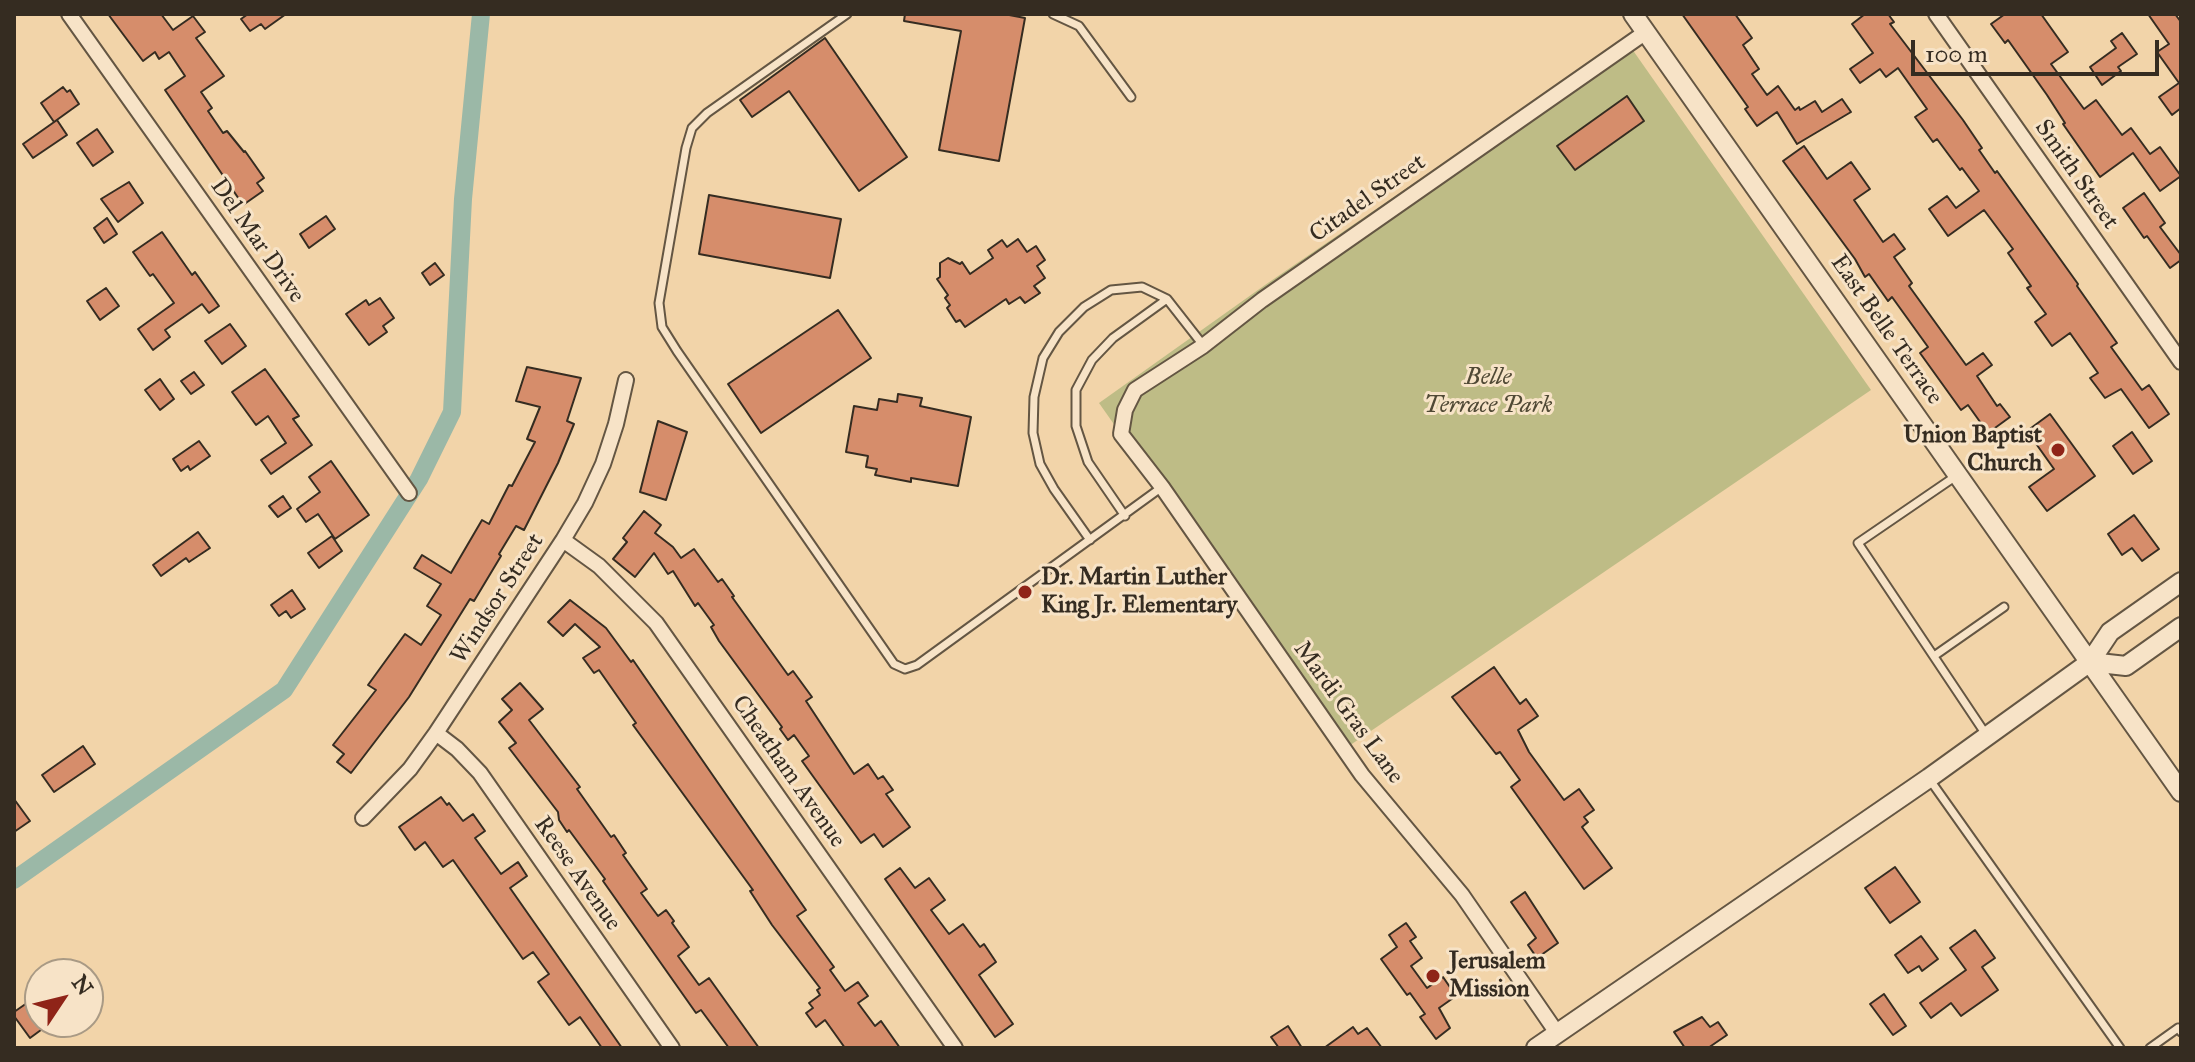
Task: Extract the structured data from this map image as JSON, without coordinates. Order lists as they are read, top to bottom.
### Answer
{
  "streets": {
    "street": [
      "Smith Street",
      "Citadel Street",
      "Del Mar Drive",
      "East Belle Terrace",
      "Windsor Street",
      "Mardi Gras Lane",
      "Cheatham Avenue",
      "Reese Avenue"
    ]
  },
  "crossings": [
    ["Citadel Street", "East Belle Terrace"],
    ["Citadel Street", "Mardi Gras Lane"],
    ["Windsor Street", "Cheatham Avenue"],
    ["Windsor Street", "Reese Avenue"]
  ],
  "parks": ["Belle Terrace Park"],
  "places": ["Union Baptist Church", "Dr. Martin Luther King Jr. Elementary", "Jerusalem Mission"],
  "scale_bar": "100 m",
  "north": "top right"
}
